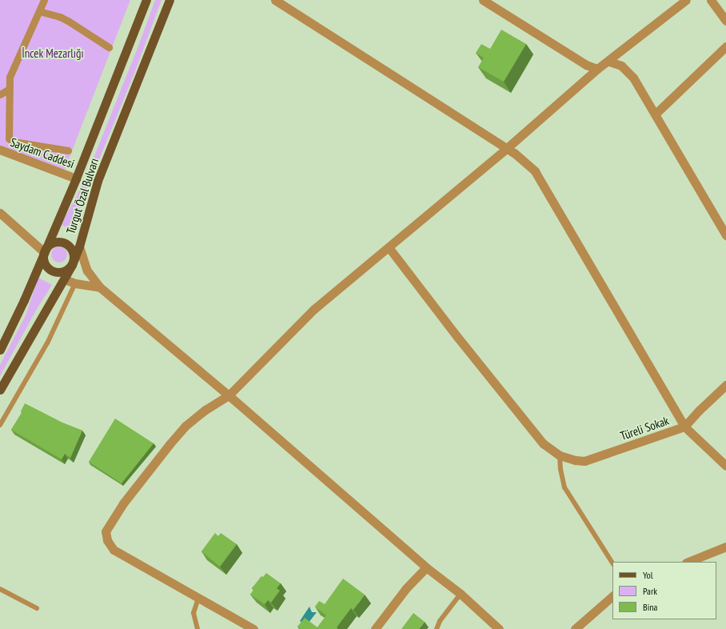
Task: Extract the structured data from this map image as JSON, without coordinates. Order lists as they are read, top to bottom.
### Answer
{
  "streets": {
    "main road": ["Turgut Özal Bulvarı"],
    "street": ["Saydam Caddesi", "Türeli Sokak"]
  },
  "crossings": [
    ["Saydam Caddesi", "Turgut Özal Bulvarı"]
  ],
  "parks": ["İncek Mezarlığı"],
  "legend": ["Yol", "Park", "Bina"]
}
